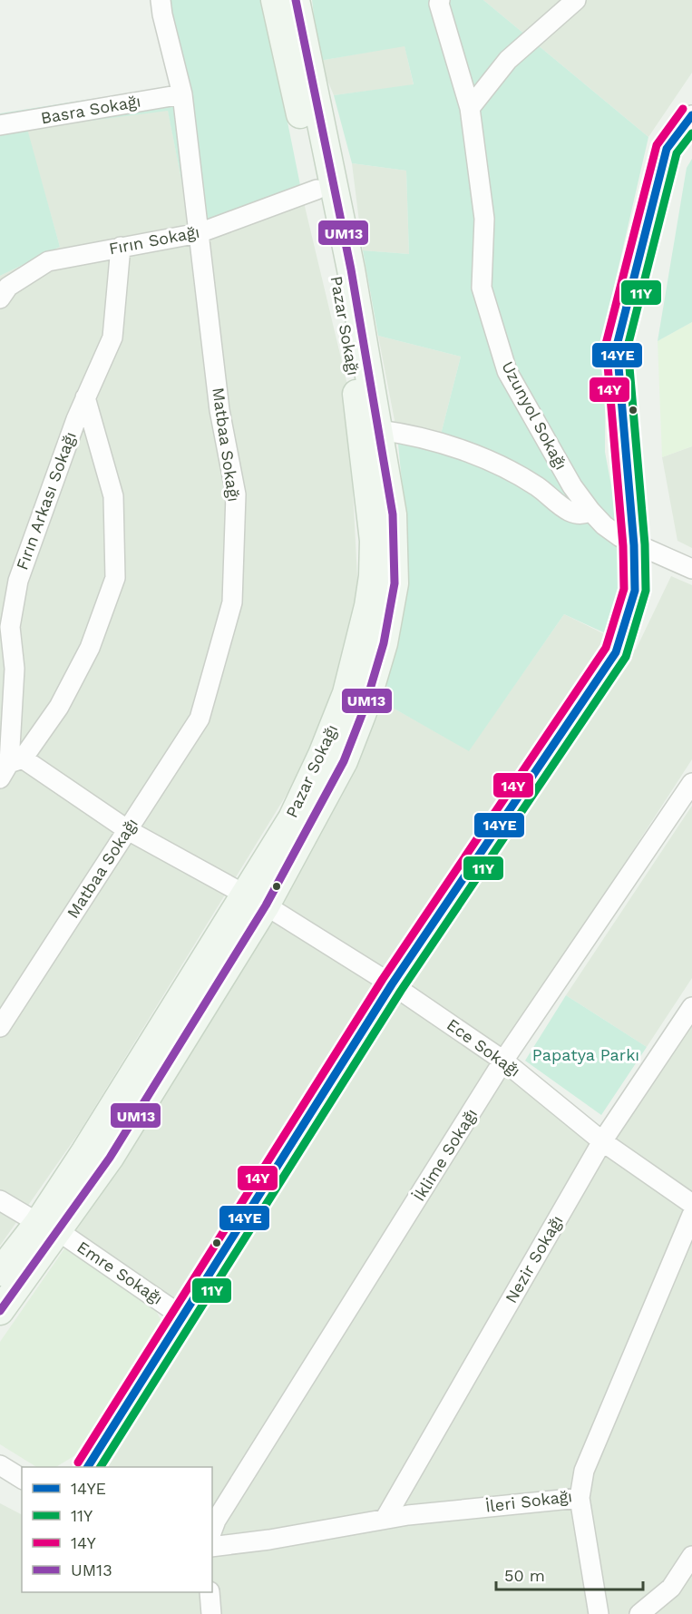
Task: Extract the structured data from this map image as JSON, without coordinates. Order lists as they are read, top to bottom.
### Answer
{
  "streets": {
    "main road": ["Pazar Sokağı"],
    "street": [
      "Basra Sokağı",
      "Fırın Sokağı",
      "Uzunyol Sokağı",
      "Matbaa Sokağı",
      "Fırın Arkası Sokağı",
      "Ece Sokağı",
      "İklime Sokağı",
      "Nezir Sokağı",
      "Emre Sokağı",
      "İleri Sokağı"
    ]
  },
  "crossings": [
    ["Basra Sokağı", "Matbaa Sokağı"],
    ["Fırın Sokağı", "Pazar Sokağı"],
    ["Fırın Sokağı", "Matbaa Sokağı"],
    ["Fırın Sokağı", "Fırın Arkası Sokağı"],
    ["Pazar Sokağı", "Ece Sokağı"],
    ["Pazar Sokağı", "Emre Sokağı"],
    ["Matbaa Sokağı", "Ece Sokağı"],
    ["Fırın Arkası Sokağı", "Ece Sokağı"],
    ["Ece Sokağı", "İklime Sokağı"],
    ["Ece Sokağı", "Nezir Sokağı"],
    ["Nezir Sokağı", "İleri Sokağı"]
  ],
  "parks": ["Papatya Parkı"],
  "lines": [
    "transit line UM13",
    "transit line 14Y",
    "transit line 14YE",
    "transit line 11Y"
  ],
  "legend": [
    "14YE",
    "11Y",
    "14Y",
    "UM13"
  ],
  "scale_bar": "50 m"
}
